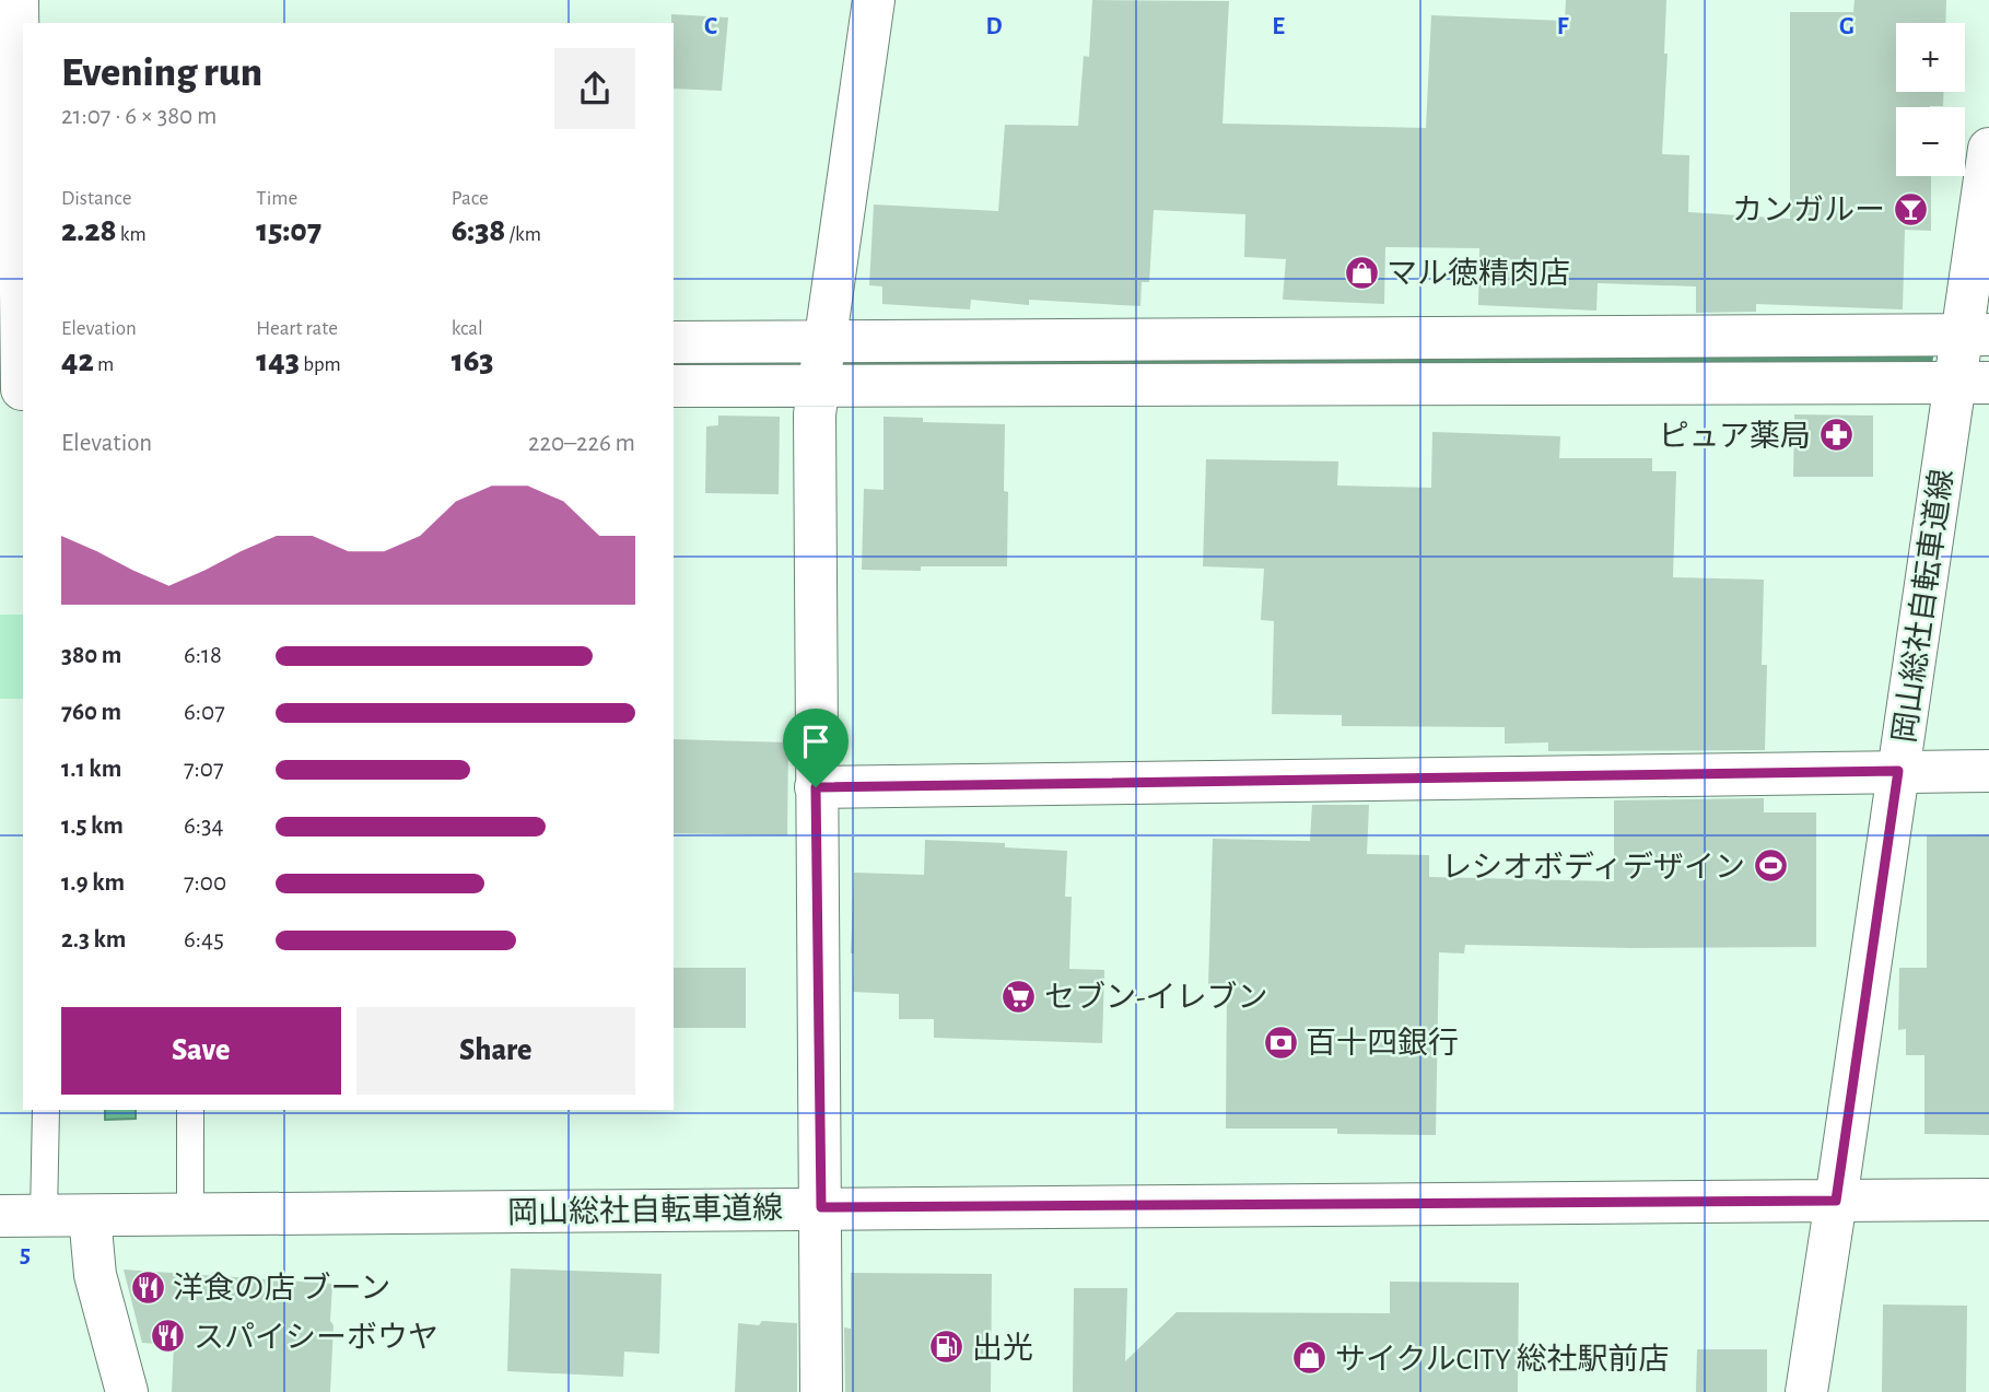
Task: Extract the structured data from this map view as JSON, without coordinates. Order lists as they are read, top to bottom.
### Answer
{
  "streets": {
    "street": ["岡山総社自転車道線"]
  },
  "places": {
    "bar": ["カンガルー"],
    "shop": ["マル徳精肉店", "サイクルCITY 総社駅前店"],
    "pharmacy": ["ピュア薬局"],
    "sports": ["レシオボディデザイン"],
    "supermarket": ["セブン-イレブン"],
    "bank": ["百十四銀行"],
    "restaurant": ["洋食の店 ブーン", "スパイシーボウヤ"],
    "fuel station": ["出光"]
  },
  "page": {
    "map_buttons": ["+", "−"],
    "heading": ["Evening run", "21:07 · 6 × 380 m"],
    "stats": [
      ["Distance", "2.28 km"],
      ["Time", "15:07"],
      ["Pace", "6:38 /km"],
      ["Elevation", "42 m"],
      ["Heart rate", "143 bpm"],
      ["kcal", "163"]
    ],
    "chart": ["Elevation", "220–226 m"],
    "list": [
      {
        "name": "380 m",
        "note": "6:18"
      },
      {
        "name": "760 m",
        "note": "6:07"
      },
      {
        "name": "1.1 km",
        "note": "7:07"
      },
      {
        "name": "1.5 km",
        "note": "6:34"
      },
      {
        "name": "1.9 km",
        "note": "7:00"
      },
      {
        "name": "2.3 km",
        "note": "6:45"
      }
    ],
    "buttons": ["Save", "Share"]
  },
  "grid": {
    "columns": [
      "C",
      "D",
      "E",
      "F",
      "G"
    ],
    "rows": ["5"]
  }
}
